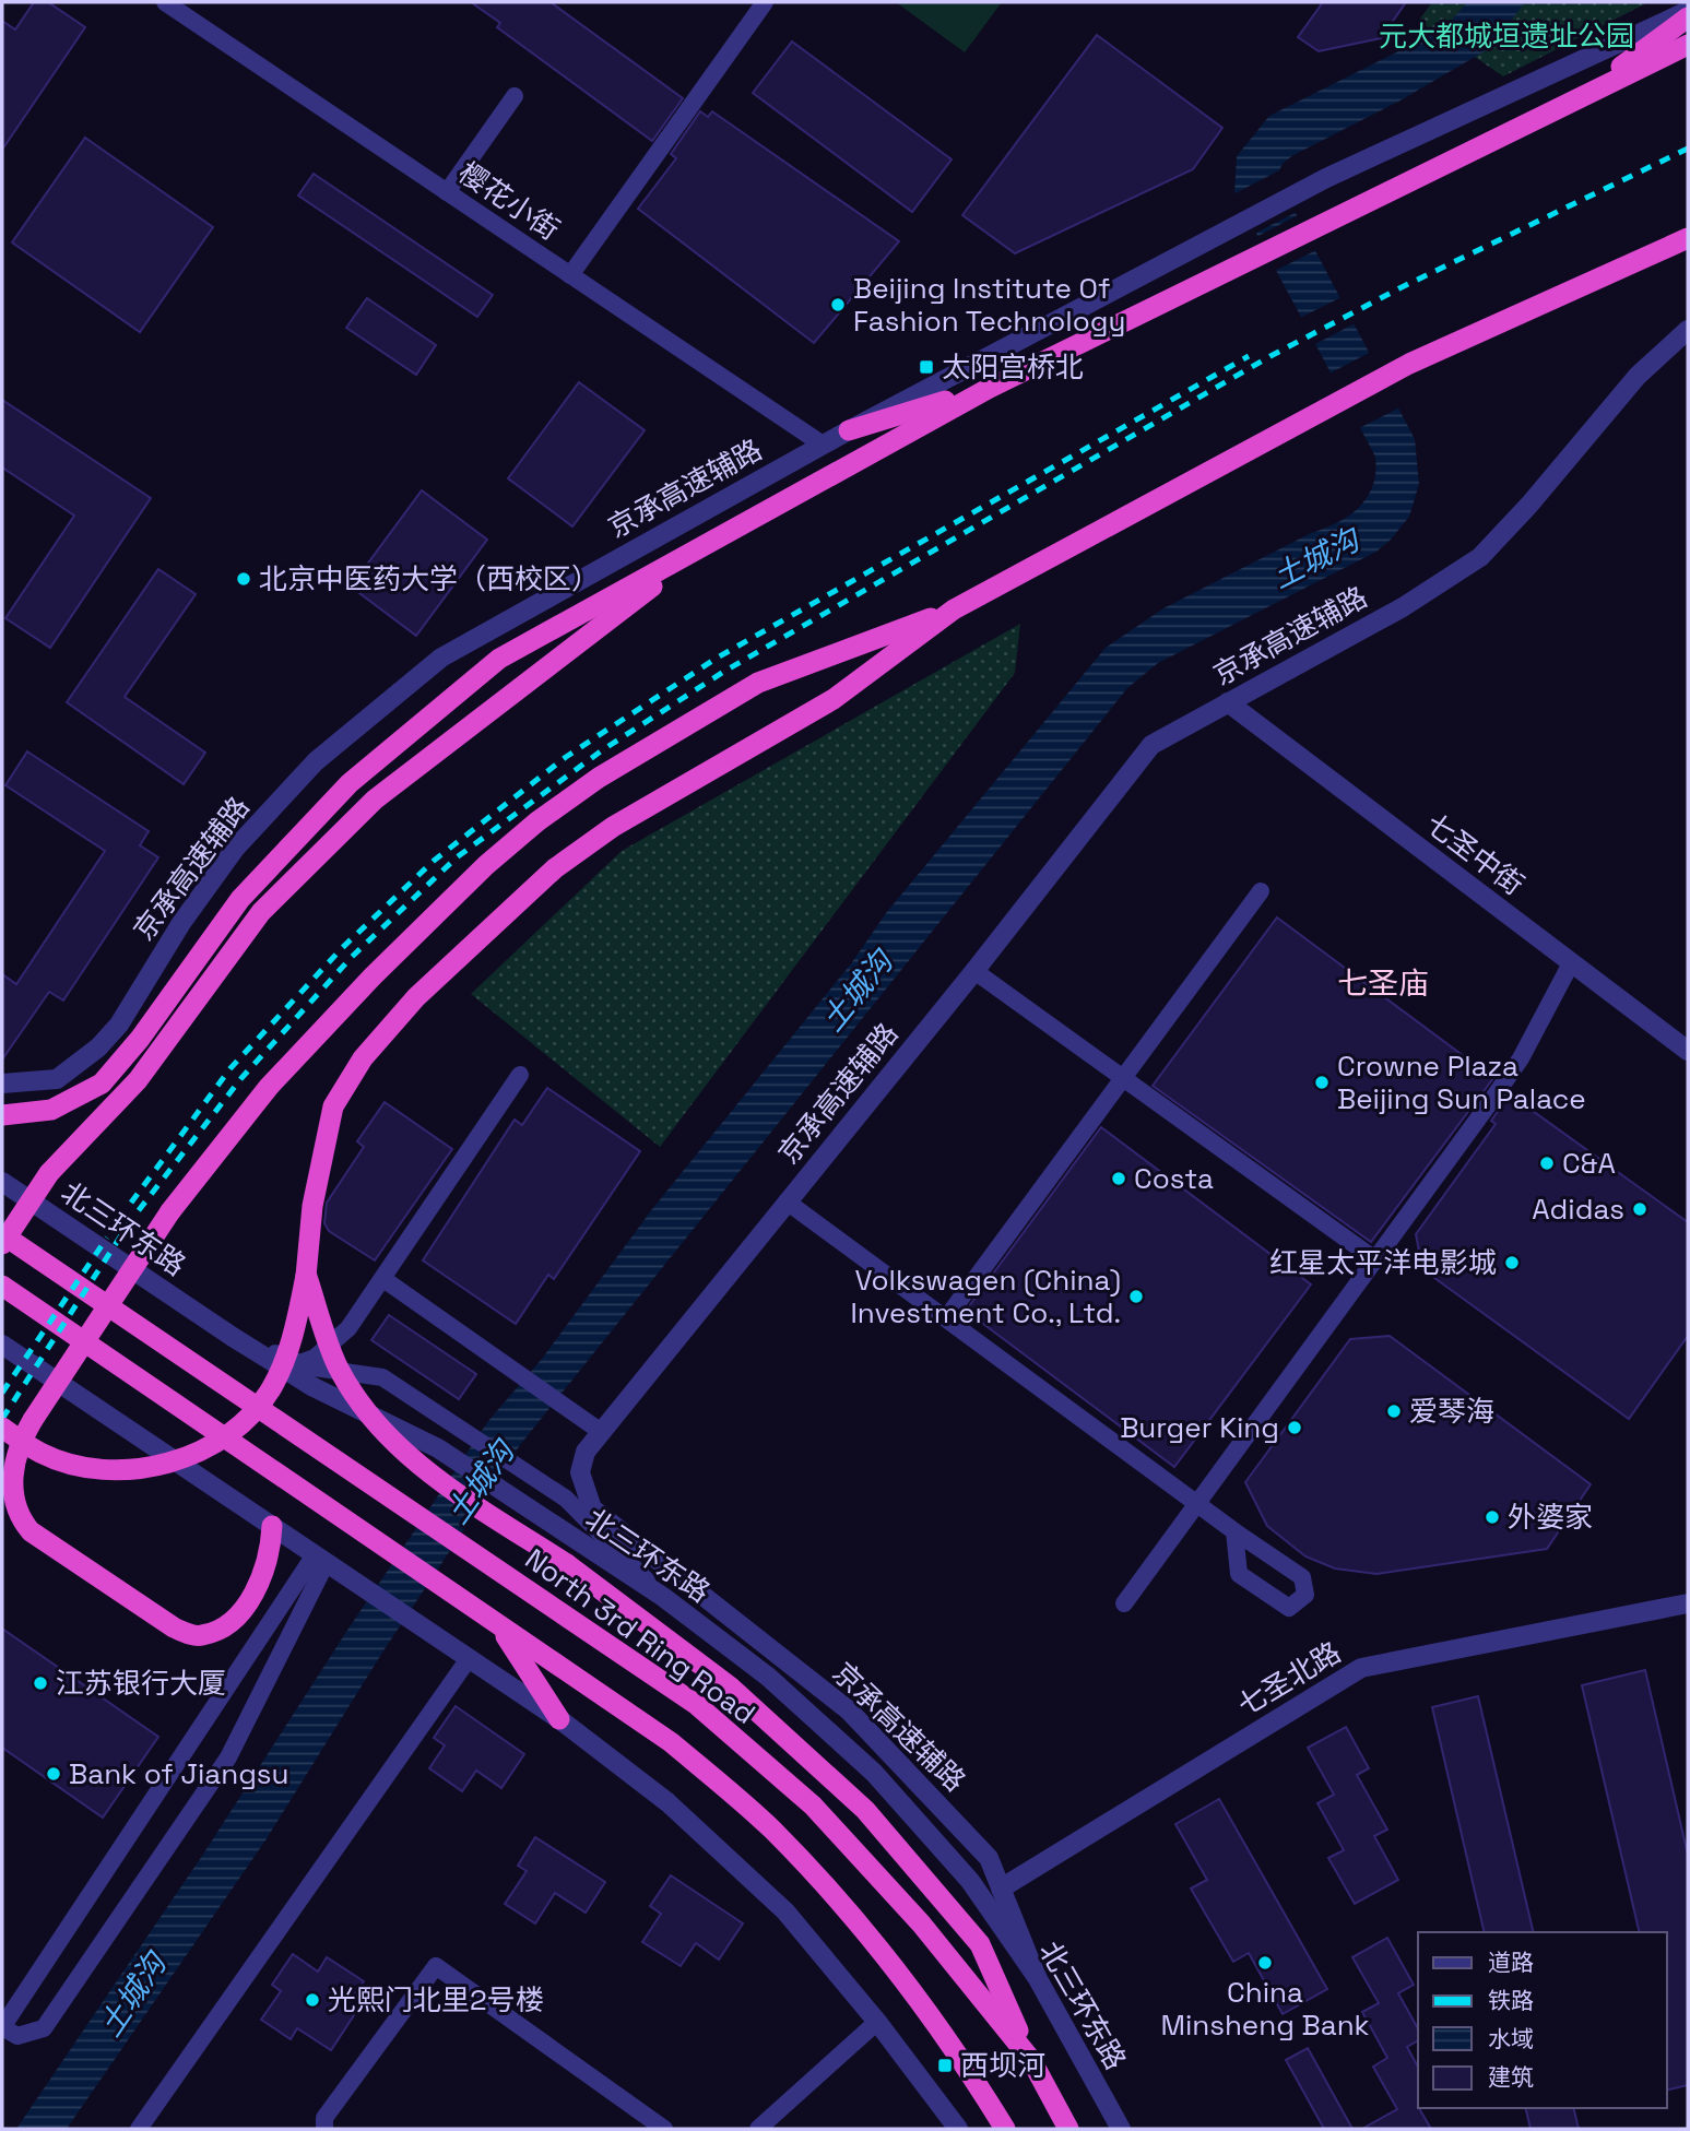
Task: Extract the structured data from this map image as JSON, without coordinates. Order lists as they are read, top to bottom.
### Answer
{
  "streets": {
    "highway": ["North 3rd Ring Road"],
    "street": [
      "樱花小街",
      "京承高速辅路",
      "七圣中街",
      "北三环东路",
      "七圣北路"
    ]
  },
  "crossings": [
    ["樱花小街", "京承高速辅路"],
    ["京承高速辅路", "七圣中街"],
    ["京承高速辅路", "北三环东路"],
    ["京承高速辅路", "七圣北路"]
  ],
  "districts": ["七圣庙"],
  "water": ["土城沟"],
  "parks": ["元大都城垣遗址公园"],
  "places": {
    "other": [
      "Beijing Institute Of Fashion Technology",
      "北京中医药大学（西校区）",
      "Crowne Plaza Beijing Sun Palace",
      "C&A",
      "Costa",
      "Adidas",
      "红星太平洋电影城",
      "Volkswagen (China) Investment Co., Ltd.",
      "爱琴海",
      "Burger King",
      "外婆家",
      "江苏银行大厦",
      "Bank of Jiangsu",
      "China Minsheng Bank",
      "光熙门北里2号楼"
    ],
    "transit": ["太阳宫桥北", "西坝河"]
  },
  "legend": [
    "道路",
    "铁路",
    "水域",
    "建筑"
  ]
}
